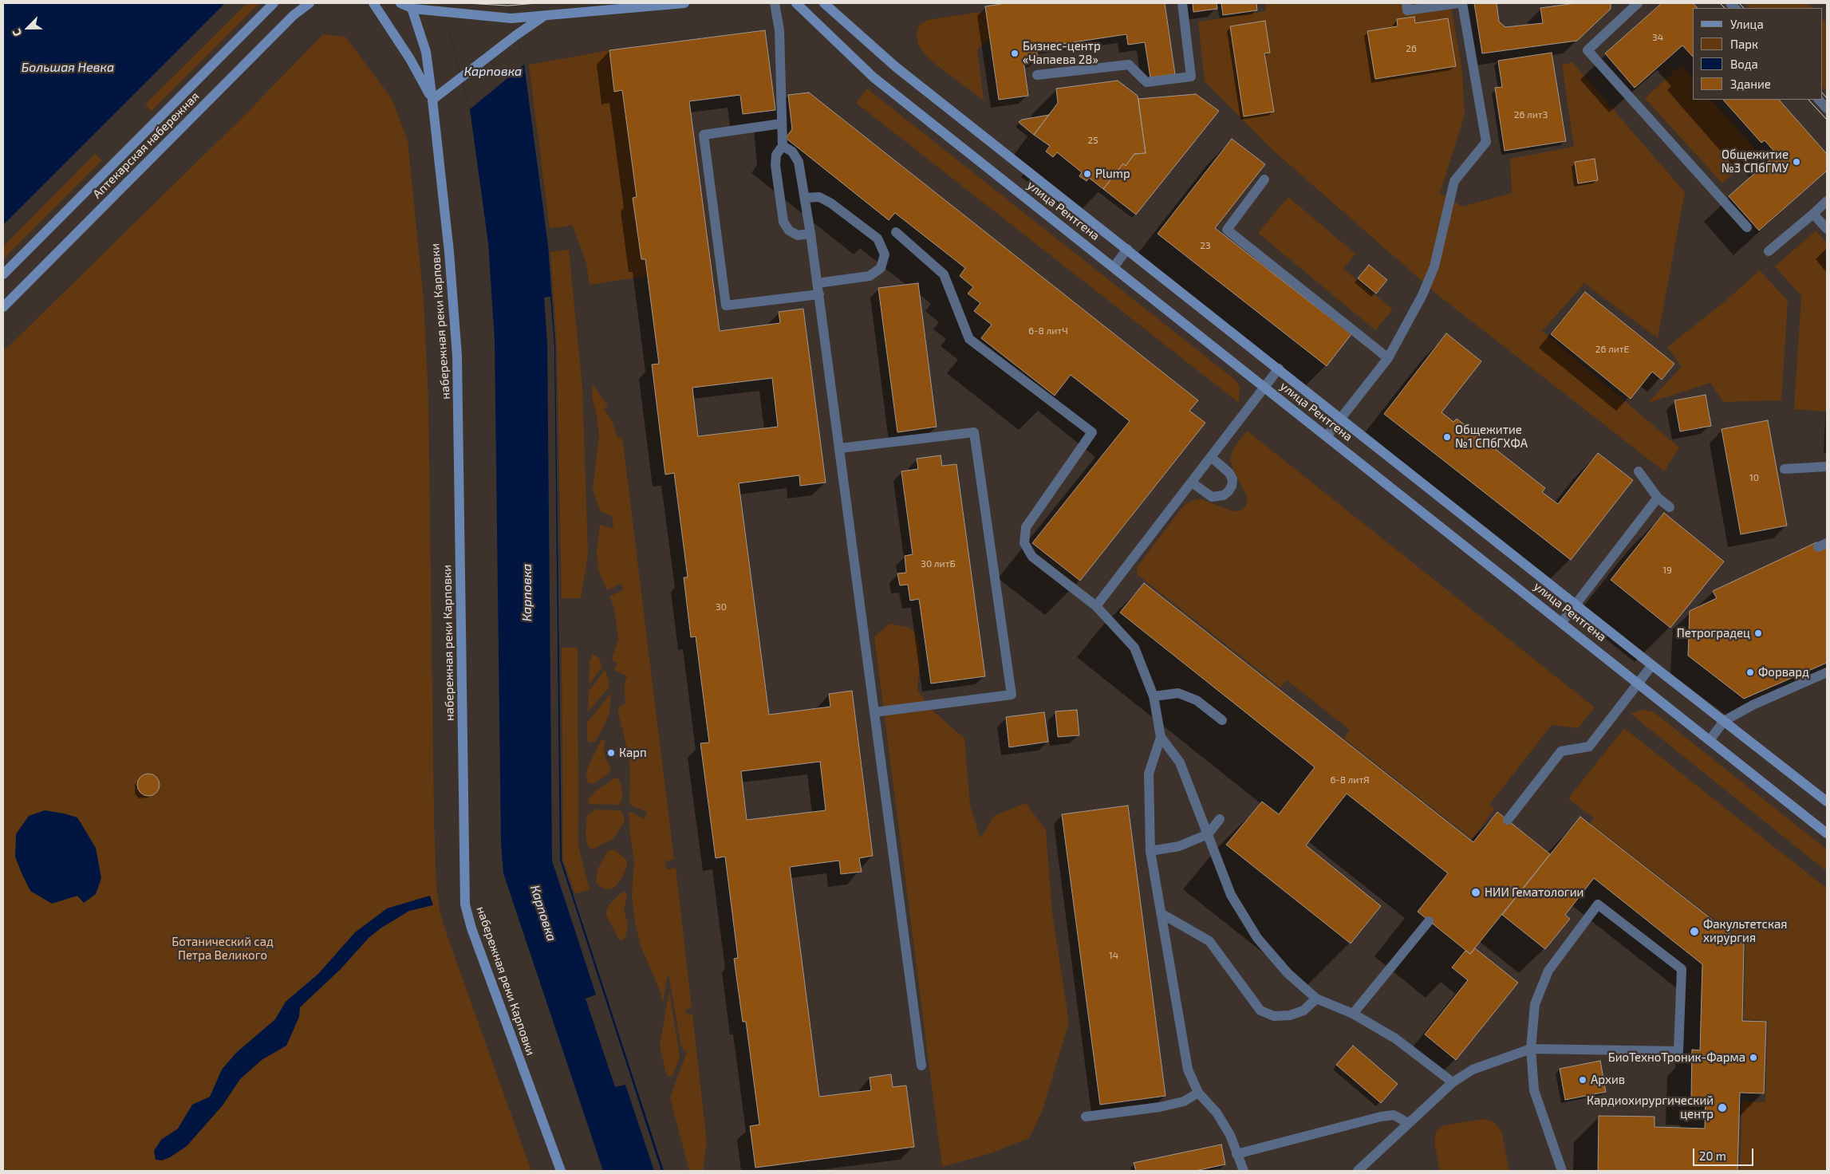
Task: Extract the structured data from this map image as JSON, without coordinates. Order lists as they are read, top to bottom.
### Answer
{
  "streets": {
    "street": ["Аптекарская набережная", "улица Рентгена", "набережная реки Карповки"]
  },
  "water": ["Большая Невка", "Карповка"],
  "parks": ["Ботанический сад Петра Великого"],
  "places": [
    "Бизнес-центр «Чапаева 28»",
    "Общежитие №3 СПбГМУ",
    "Plump",
    "Общежитие №1 СПбГХФА",
    "Петроградец",
    "Форвард",
    "Карп",
    "НИИ Гематологии",
    "Факультетская хирургия",
    "БиоТехноТроник-Фарма",
    "Архив",
    "Кардиохирургический центр"
  ],
  "house_numbers": [
    "34",
    "26",
    "26 литЗ",
    "25",
    "23",
    "6-8 литЧ",
    "26 литЕ",
    "10",
    "30 литБ",
    "19",
    "30",
    "6-8 литЯ",
    "14"
  ],
  "legend": [
    "Улица",
    "Парк",
    "Вода",
    "Здание"
  ],
  "scale_bar": "20 m",
  "north": "bottom left"
}
